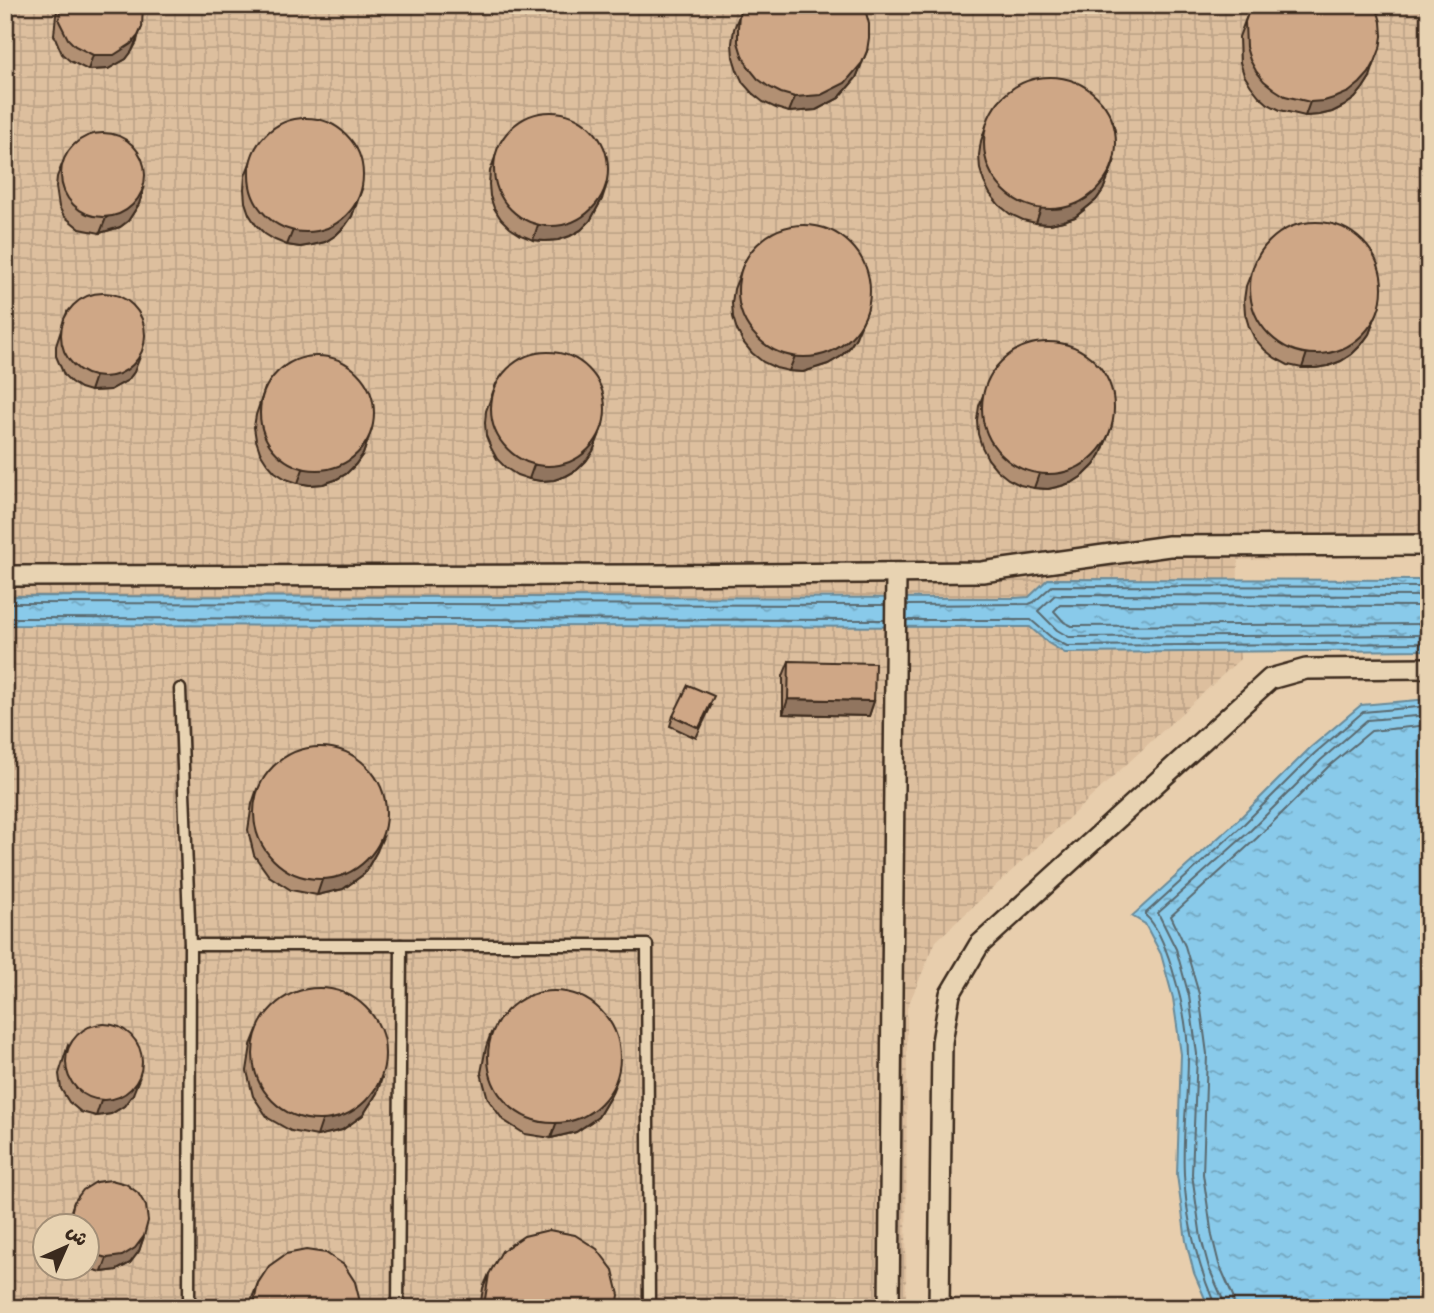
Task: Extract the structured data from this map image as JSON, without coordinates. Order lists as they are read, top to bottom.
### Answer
{
  "north": "top right"
}
